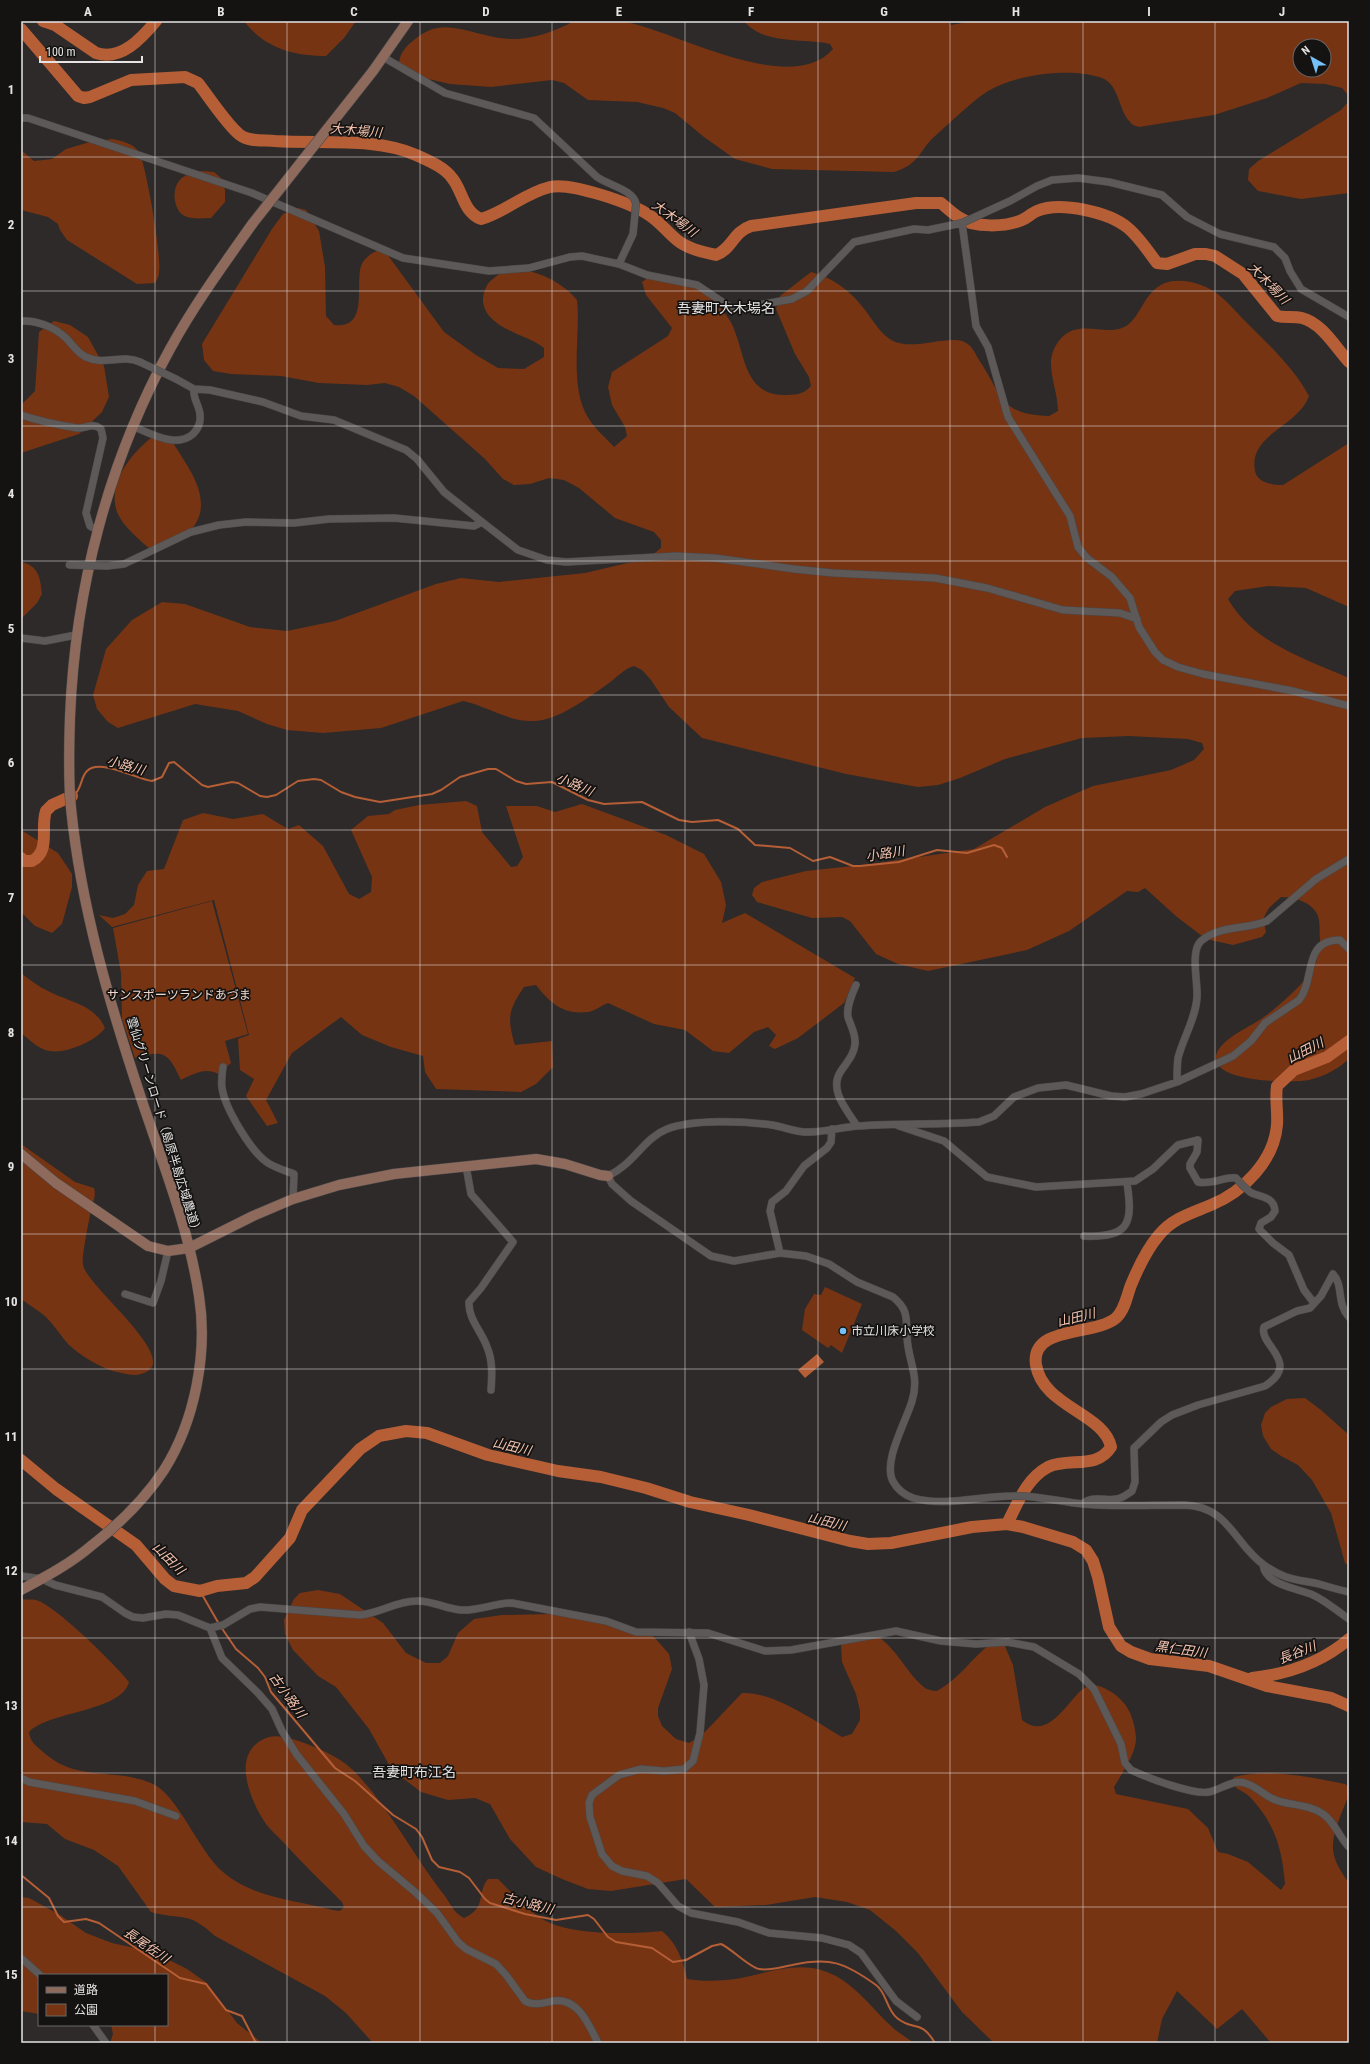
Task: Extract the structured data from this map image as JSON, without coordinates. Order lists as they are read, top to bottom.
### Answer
{
  "streets": {
    "street": ["雲仙グリーンロード（島原半島広域農道）"]
  },
  "districts": ["吾妻町大木場名", "吾妻町布江名"],
  "water": [
    "大木場川",
    "小路川",
    "山田川",
    "黒仁田川",
    "長谷川",
    "古小路川",
    "長尾佐川"
  ],
  "parks": ["サンスポーツランドあづま"],
  "places": ["市立川床小学校"],
  "legend": ["道路", "公園"],
  "scale_bar": "100 m",
  "north": "top left",
  "grid": {
    "columns": [
      "A",
      "B",
      "C",
      "D",
      "E",
      "F",
      "G",
      "H",
      "I",
      "J"
    ],
    "rows": [
      "1",
      "2",
      "3",
      "4",
      "5",
      "6",
      "7",
      "8",
      "9",
      "10",
      "11",
      "12",
      "13",
      "14",
      "15"
    ]
  }
}
